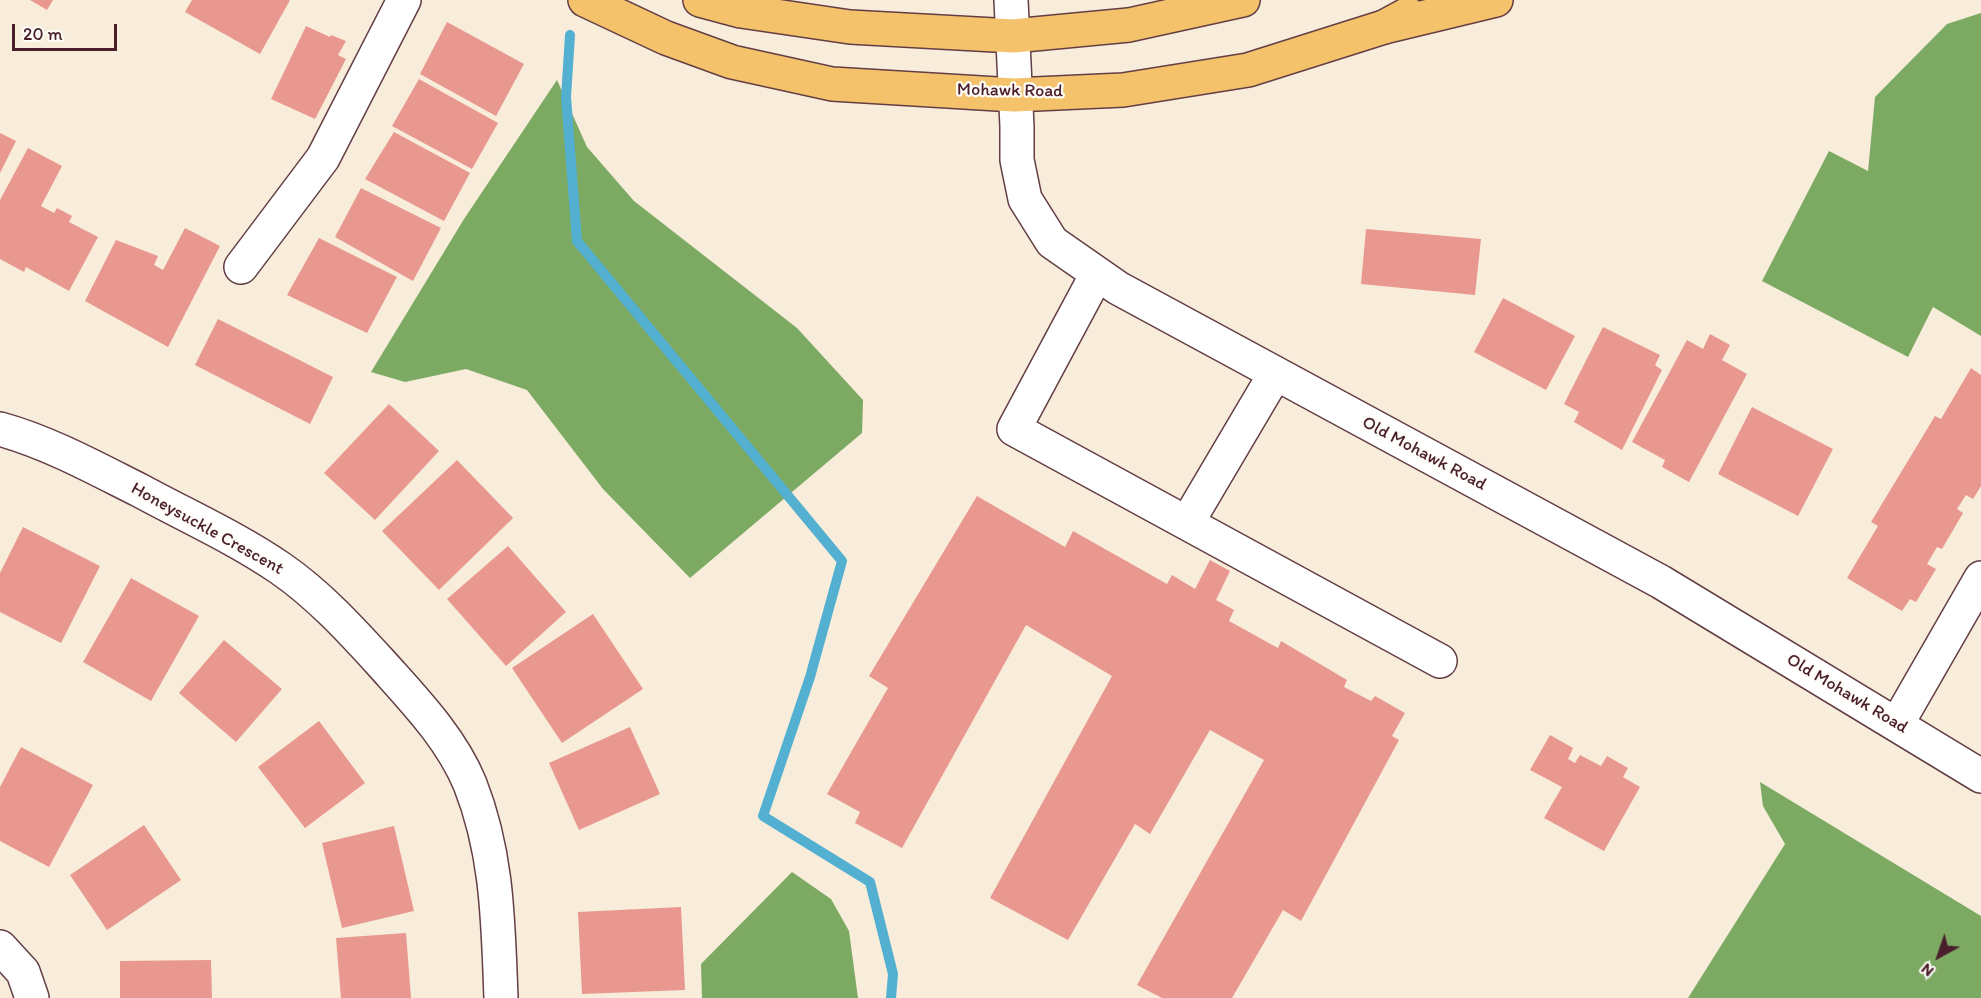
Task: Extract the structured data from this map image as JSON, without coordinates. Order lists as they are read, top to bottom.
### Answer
{
  "streets": {
    "main road": ["Mohawk Road"],
    "street": ["Old Mohawk Road", "Honeysuckle Crescent"]
  },
  "crossings": [
    ["Mohawk Road", "Old Mohawk Road"]
  ],
  "scale_bar": "20 m",
  "north": "bottom left"
}
